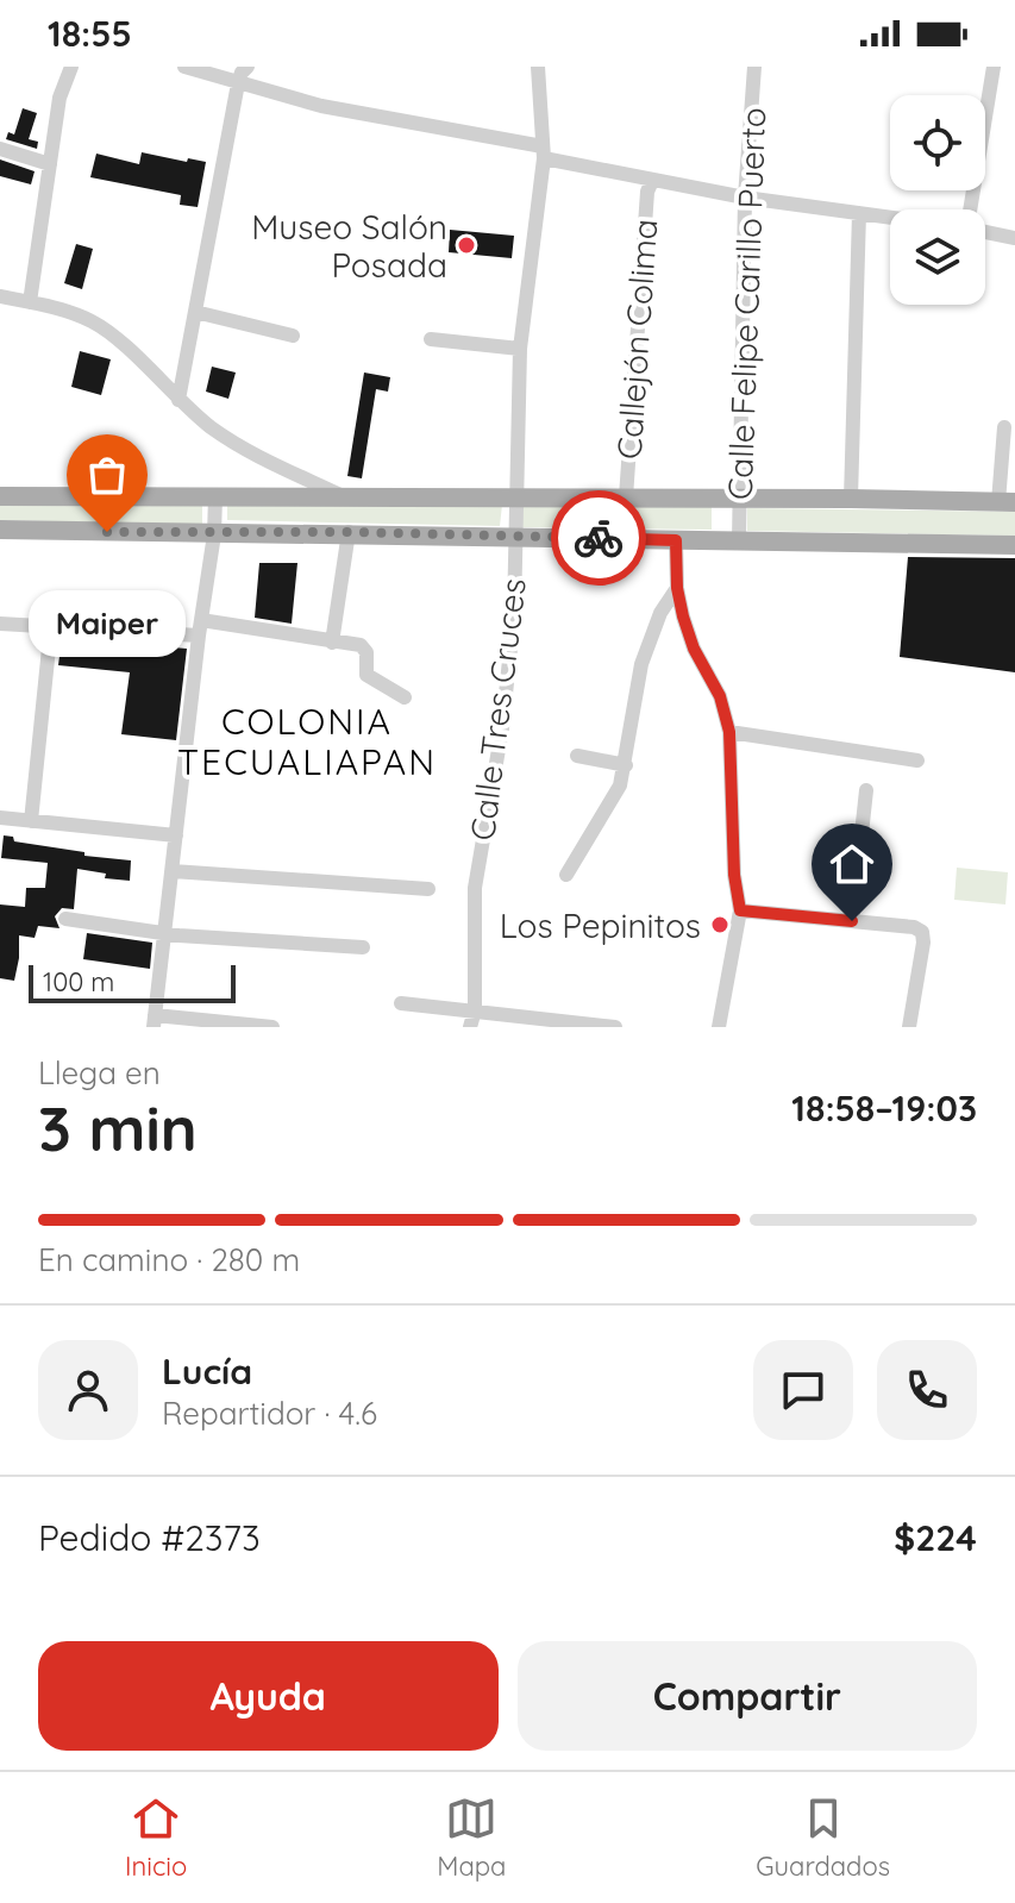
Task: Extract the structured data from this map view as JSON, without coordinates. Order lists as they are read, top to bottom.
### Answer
{
  "streets": {
    "street": ["Calle Felipe Carillo Puerto", "Callejón Colima", "Calle Tres Cruces"]
  },
  "districts": ["COLONIA TECUALIAPAN"],
  "places": ["Museo Salón Posada", "Maiper", "Los Pepinitos"],
  "scale_bar": "100 m",
  "page": {
    "status": "18:55",
    "bubble": "Maiper",
    "scale": "100 m",
    "heading": ["3 min", "Llega en", "18:58–19:03"],
    "panel": [
      "Lucía",
      "Repartidor · 4.6",
      "Pedido #2373",
      "$224"
    ],
    "bar": "En camino · 280 m",
    "buttons": ["Ayuda", "Compartir"],
    "tabs": ["Inicio", "Mapa", "Guardados"]
  }
}
